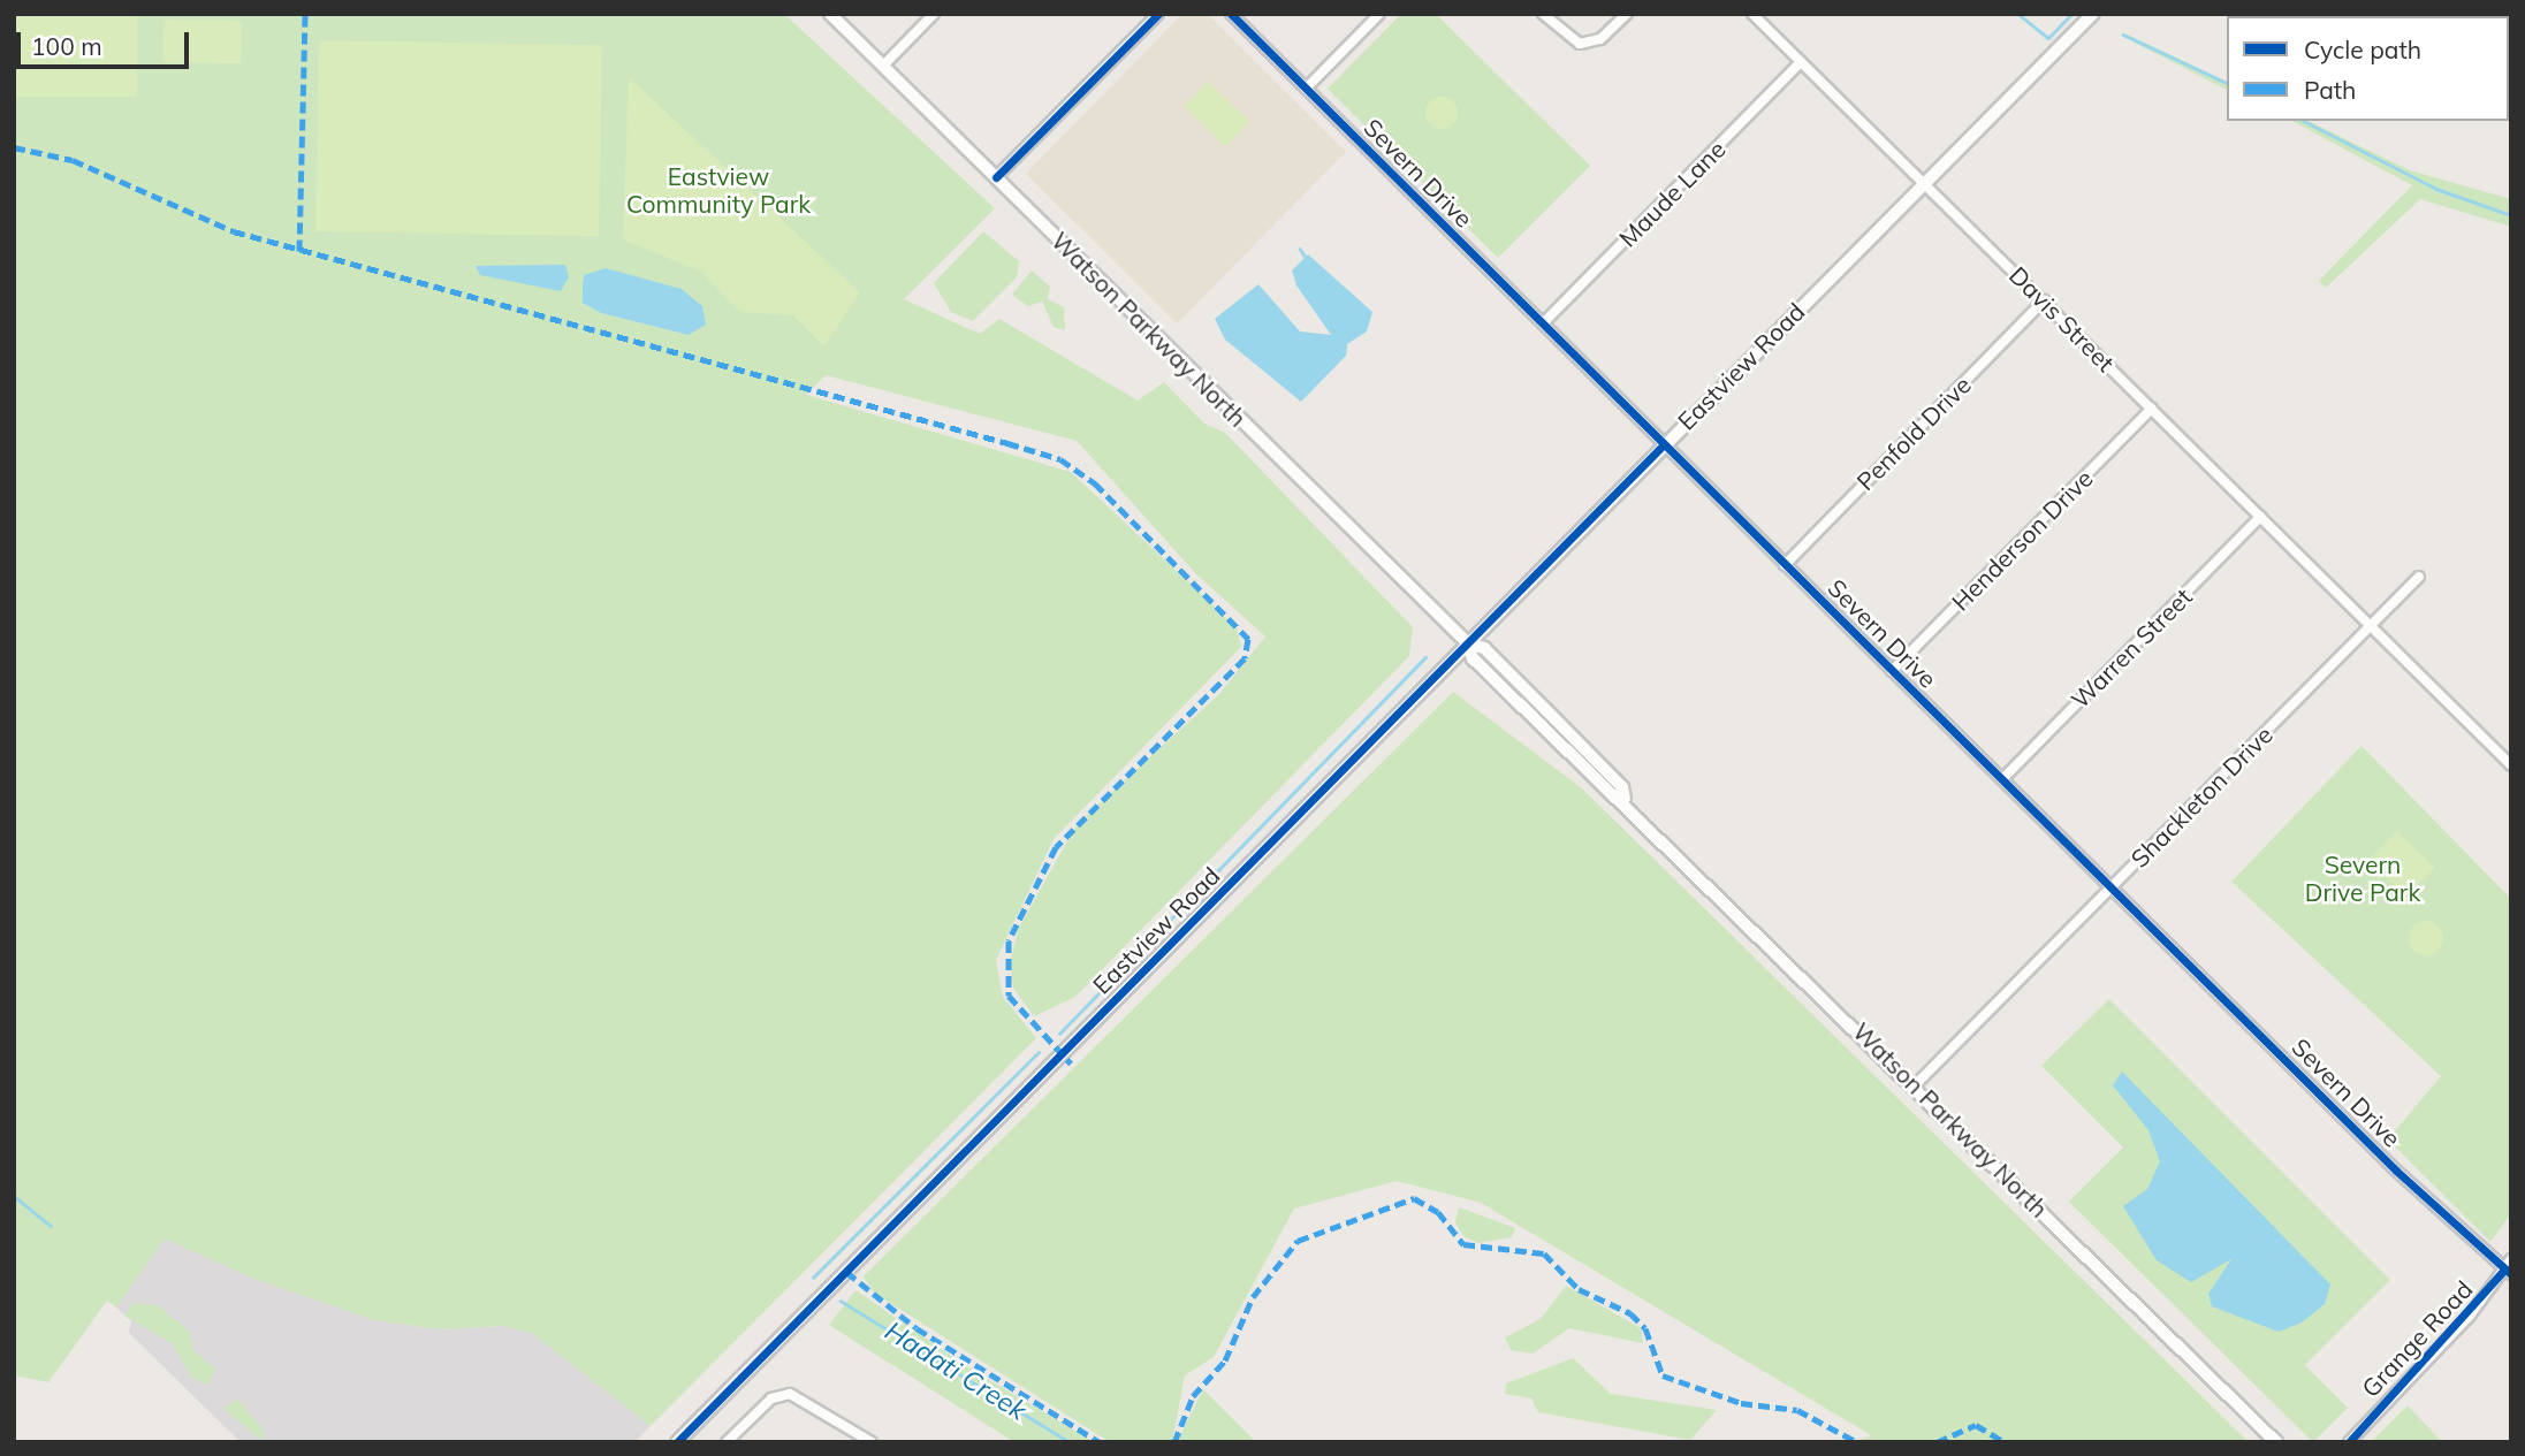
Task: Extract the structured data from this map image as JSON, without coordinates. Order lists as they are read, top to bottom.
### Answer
{
  "streets": {
    "main road": ["Watson Parkway North", "Eastview Road"],
    "street": [
      "Severn Drive",
      "Maude Lane",
      "Davis Street",
      "Penfold Drive",
      "Henderson Drive",
      "Warren Street",
      "Shackleton Drive",
      "Grange Road"
    ]
  },
  "crossings": [
    ["Severn Drive", "Maude Lane"],
    ["Severn Drive", "Eastview Road"],
    ["Severn Drive", "Penfold Drive"],
    ["Severn Drive", "Henderson Drive"],
    ["Severn Drive", "Warren Street"],
    ["Severn Drive", "Shackleton Drive"],
    ["Severn Drive", "Grange Road"],
    ["Maude Lane", "Davis Street"],
    ["Davis Street", "Eastview Road"],
    ["Davis Street", "Penfold Drive"],
    ["Davis Street", "Henderson Drive"],
    ["Davis Street", "Warren Street"],
    ["Davis Street", "Shackleton Drive"],
    ["Watson Parkway North", "Eastview Road"],
    ["Watson Parkway North", "Shackleton Drive"]
  ],
  "water": ["Hadati Creek"],
  "parks": ["Eastview Community Park", "Severn Drive Park"],
  "legend": ["Cycle path", "Path"],
  "scale_bar": "100 m"
}
